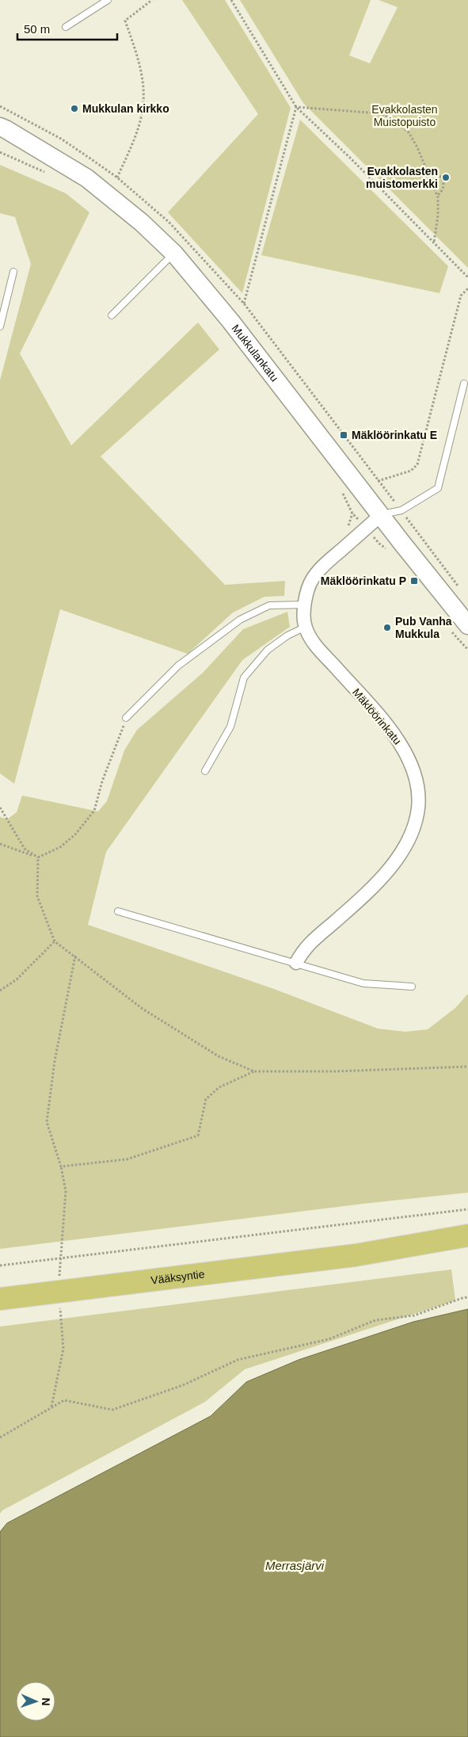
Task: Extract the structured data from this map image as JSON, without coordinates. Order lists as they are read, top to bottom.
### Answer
{
  "streets": {
    "highway": ["Vääksyntie"],
    "street": ["Mukkulankatu", "Mäklöörinkatu"]
  },
  "crossings": [
    ["Mukkulankatu", "Mäklöörinkatu"]
  ],
  "water": ["Merrasjärvi"],
  "parks": ["Evakkolasten Muistopuisto"],
  "places": {
    "other": ["Mukkulan kirkko", "Evakkolasten muistomerkki", "Pub Vanha Mukkula"],
    "transit": ["Mäklöörinkatu E", "Mäklöörinkatu P"]
  },
  "scale_bar": "50 m",
  "north": "right"
}
